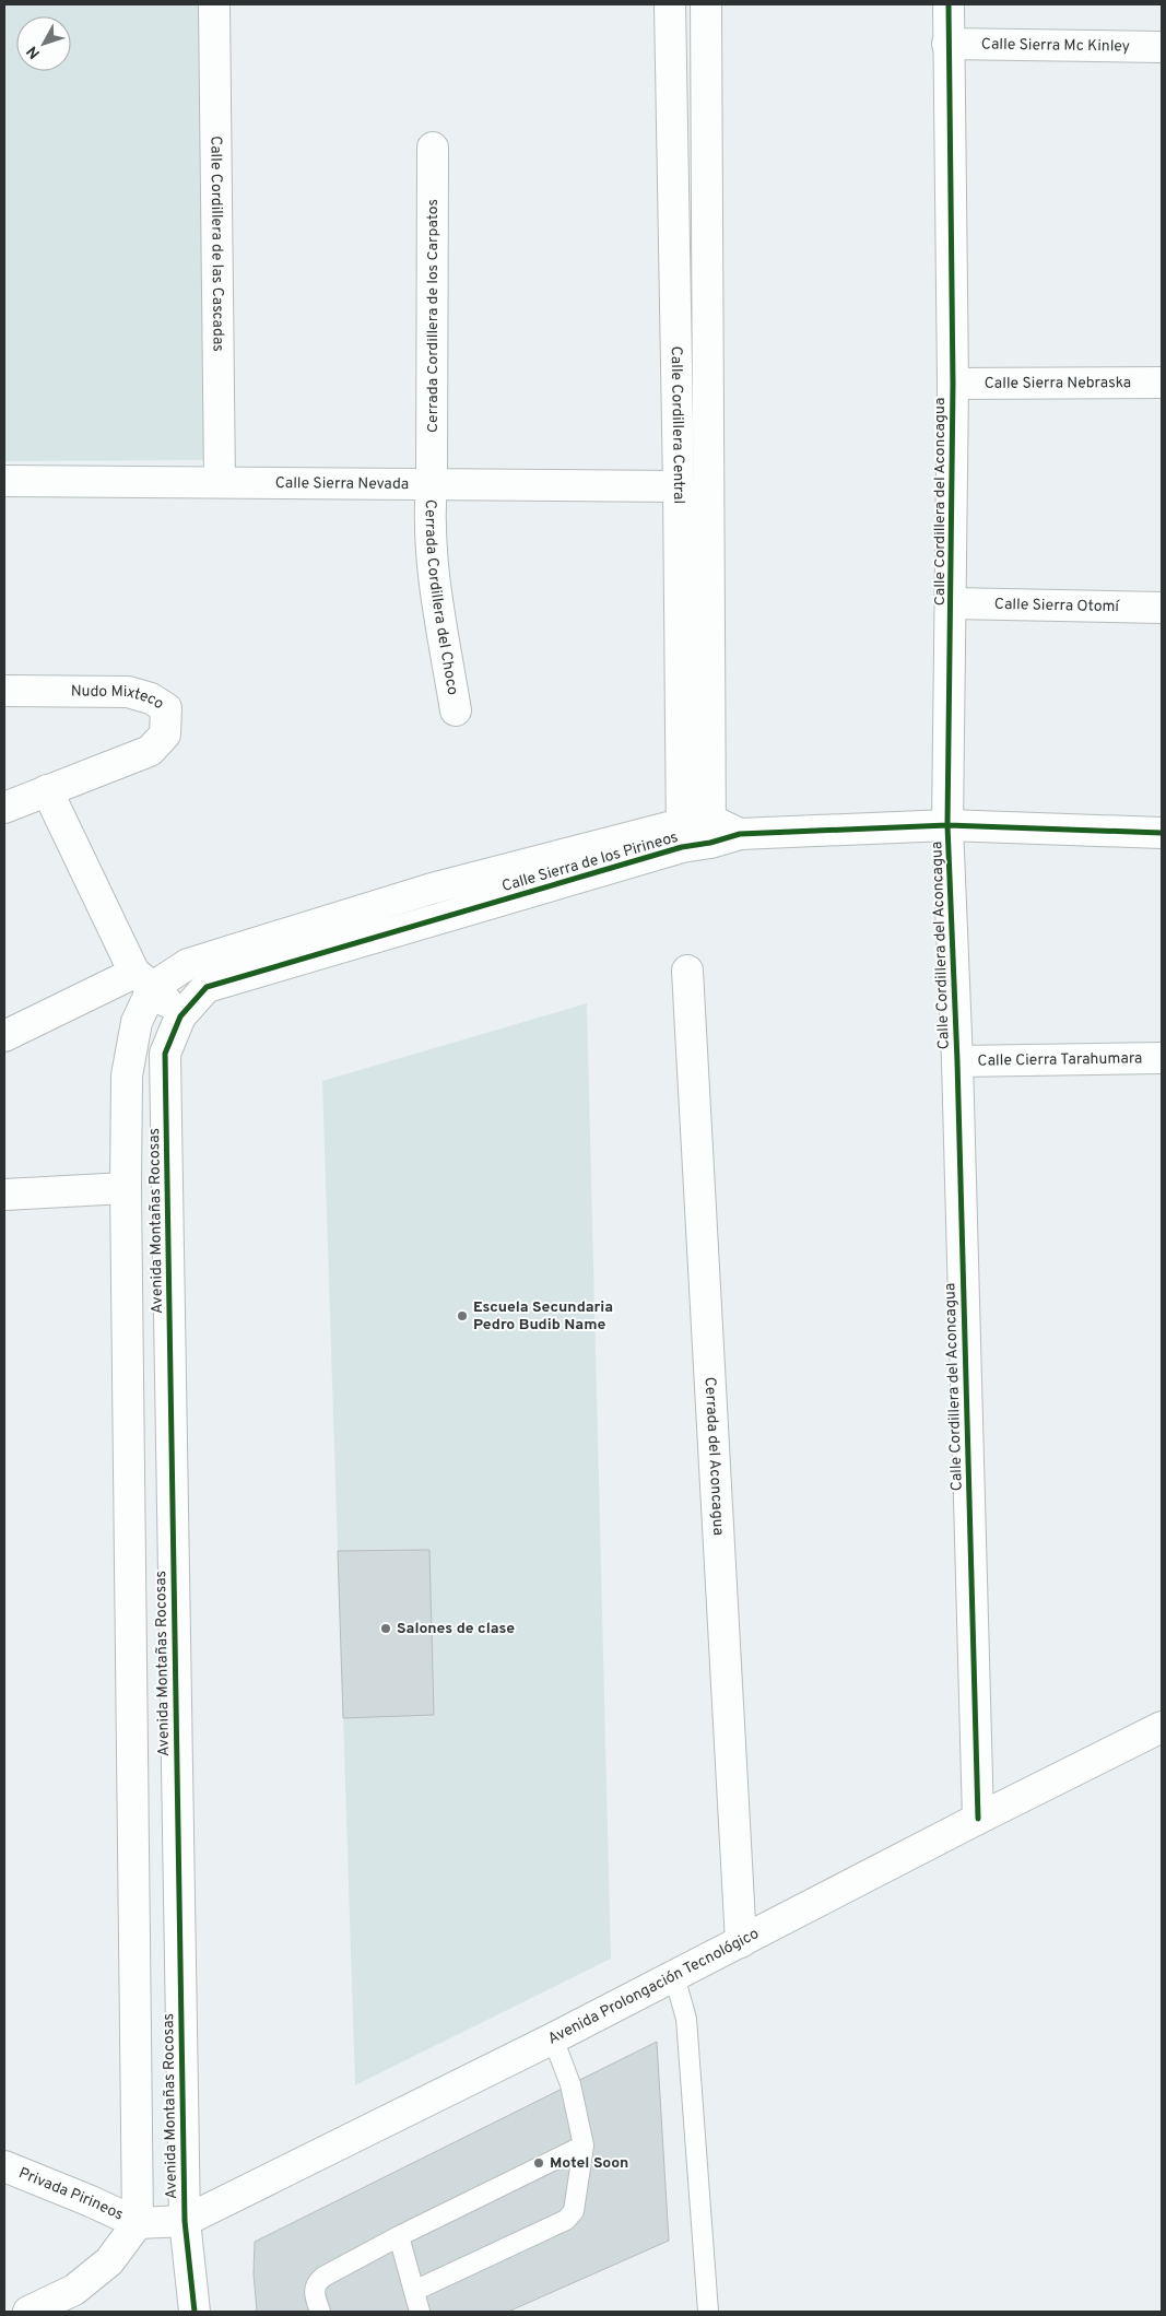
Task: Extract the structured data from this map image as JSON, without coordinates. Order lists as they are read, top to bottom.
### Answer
{
  "streets": {
    "street": [
      "Calle Sierra Mc Kinley",
      "Calle Cordillera de las Cascadas",
      "Cerrada Cordillera de los Carpatos",
      "Calle Sierra Nebraska",
      "Calle Cordillera Central",
      "Calle Sierra Nevada",
      "Calle Cordillera del Aconcagua",
      "Cerrada Cordillera del Choco",
      "Calle Sierra Otomí",
      "Nudo Mixteco",
      "Calle Sierra de los Pirineos",
      "Calle Cierra Tarahumara",
      "Avenida Montañas Rocosas",
      "Cerrada del Aconcagua",
      "Avenida Prolongación Tecnológico",
      "Privada Pirineos"
    ]
  },
  "crossings": [
    ["Calle Sierra Mc Kinley", "Calle Cordillera del Aconcagua"],
    ["Calle Cordillera de las Cascadas", "Calle Sierra Nevada"],
    ["Cerrada Cordillera de los Carpatos", "Calle Sierra Nevada"],
    ["Cerrada Cordillera de los Carpatos", "Cerrada Cordillera del Choco"],
    ["Calle Sierra Nebraska", "Calle Cordillera del Aconcagua"],
    ["Calle Cordillera Central", "Calle Sierra Nevada"],
    ["Calle Cordillera Central", "Calle Sierra de los Pirineos"],
    ["Calle Sierra Nevada", "Cerrada Cordillera del Choco"],
    ["Calle Cordillera del Aconcagua", "Calle Sierra Otomí"],
    ["Calle Cordillera del Aconcagua", "Calle Cierra Tarahumara"],
    ["Calle Cordillera del Aconcagua", "Avenida Prolongación Tecnológico"],
    ["Calle Sierra de los Pirineos", "Avenida Montañas Rocosas"],
    ["Avenida Montañas Rocosas", "Avenida Prolongación Tecnológico"],
    ["Avenida Montañas Rocosas", "Privada Pirineos"],
    ["Cerrada del Aconcagua", "Avenida Prolongación Tecnológico"],
    ["Avenida Prolongación Tecnológico", "Privada Pirineos"]
  ],
  "places": ["Escuela Secundaria Pedro Budib Name", "Salones de clase", "Motel Soon"],
  "north": "bottom left"
}
